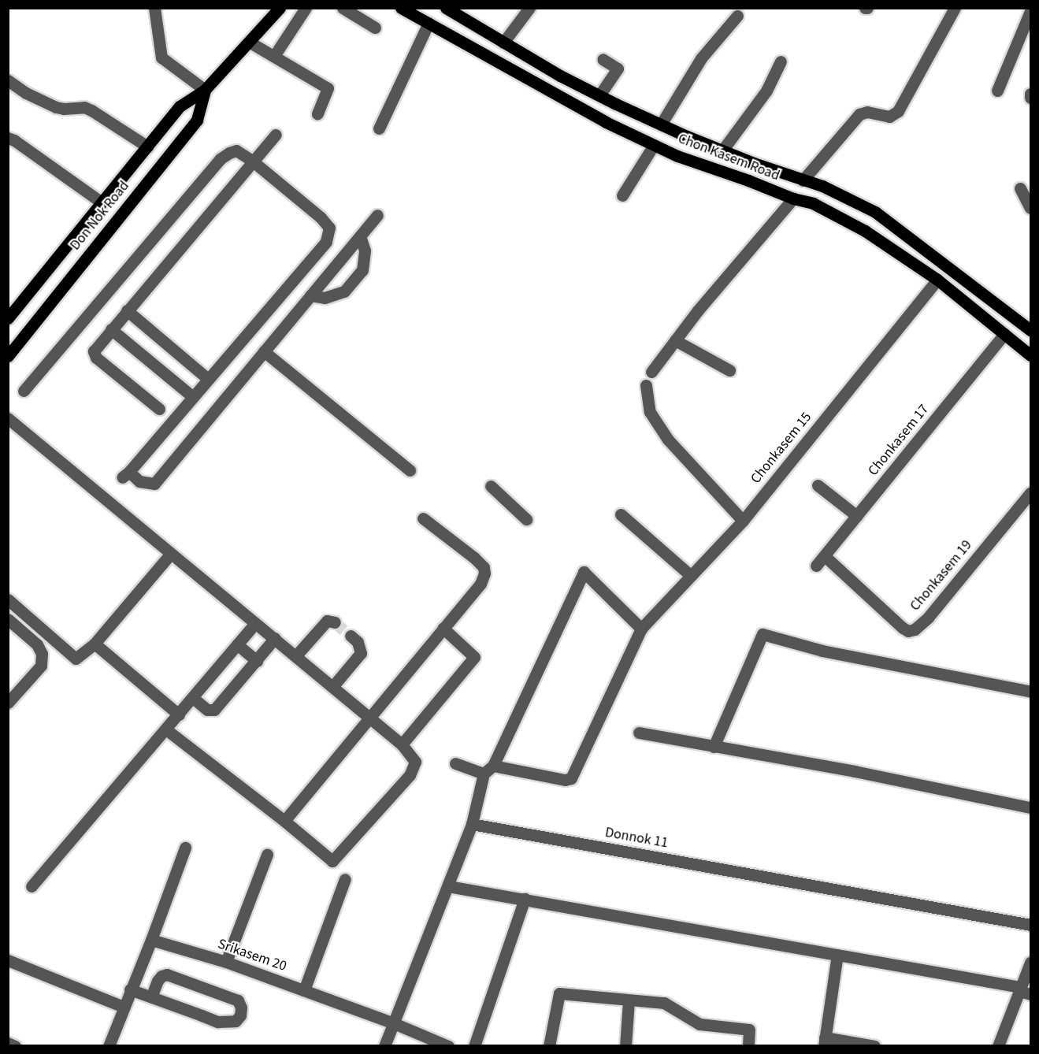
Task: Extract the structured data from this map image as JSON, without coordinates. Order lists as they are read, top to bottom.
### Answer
{
  "streets": {
    "main road": ["Chon Kasem Road", "Don Nok Road"],
    "street": [
      "Chonkasem 17",
      "Chonkasem 15",
      "Chonkasem 19",
      "Donnok 11",
      "Srikasem 20"
    ]
  },
  "crossings": [
    ["Chon Kasem Road", "Chonkasem 17"],
    ["Chon Kasem Road", "Chonkasem 15"],
    ["Chonkasem 17", "Chonkasem 19"]
  ]
}
